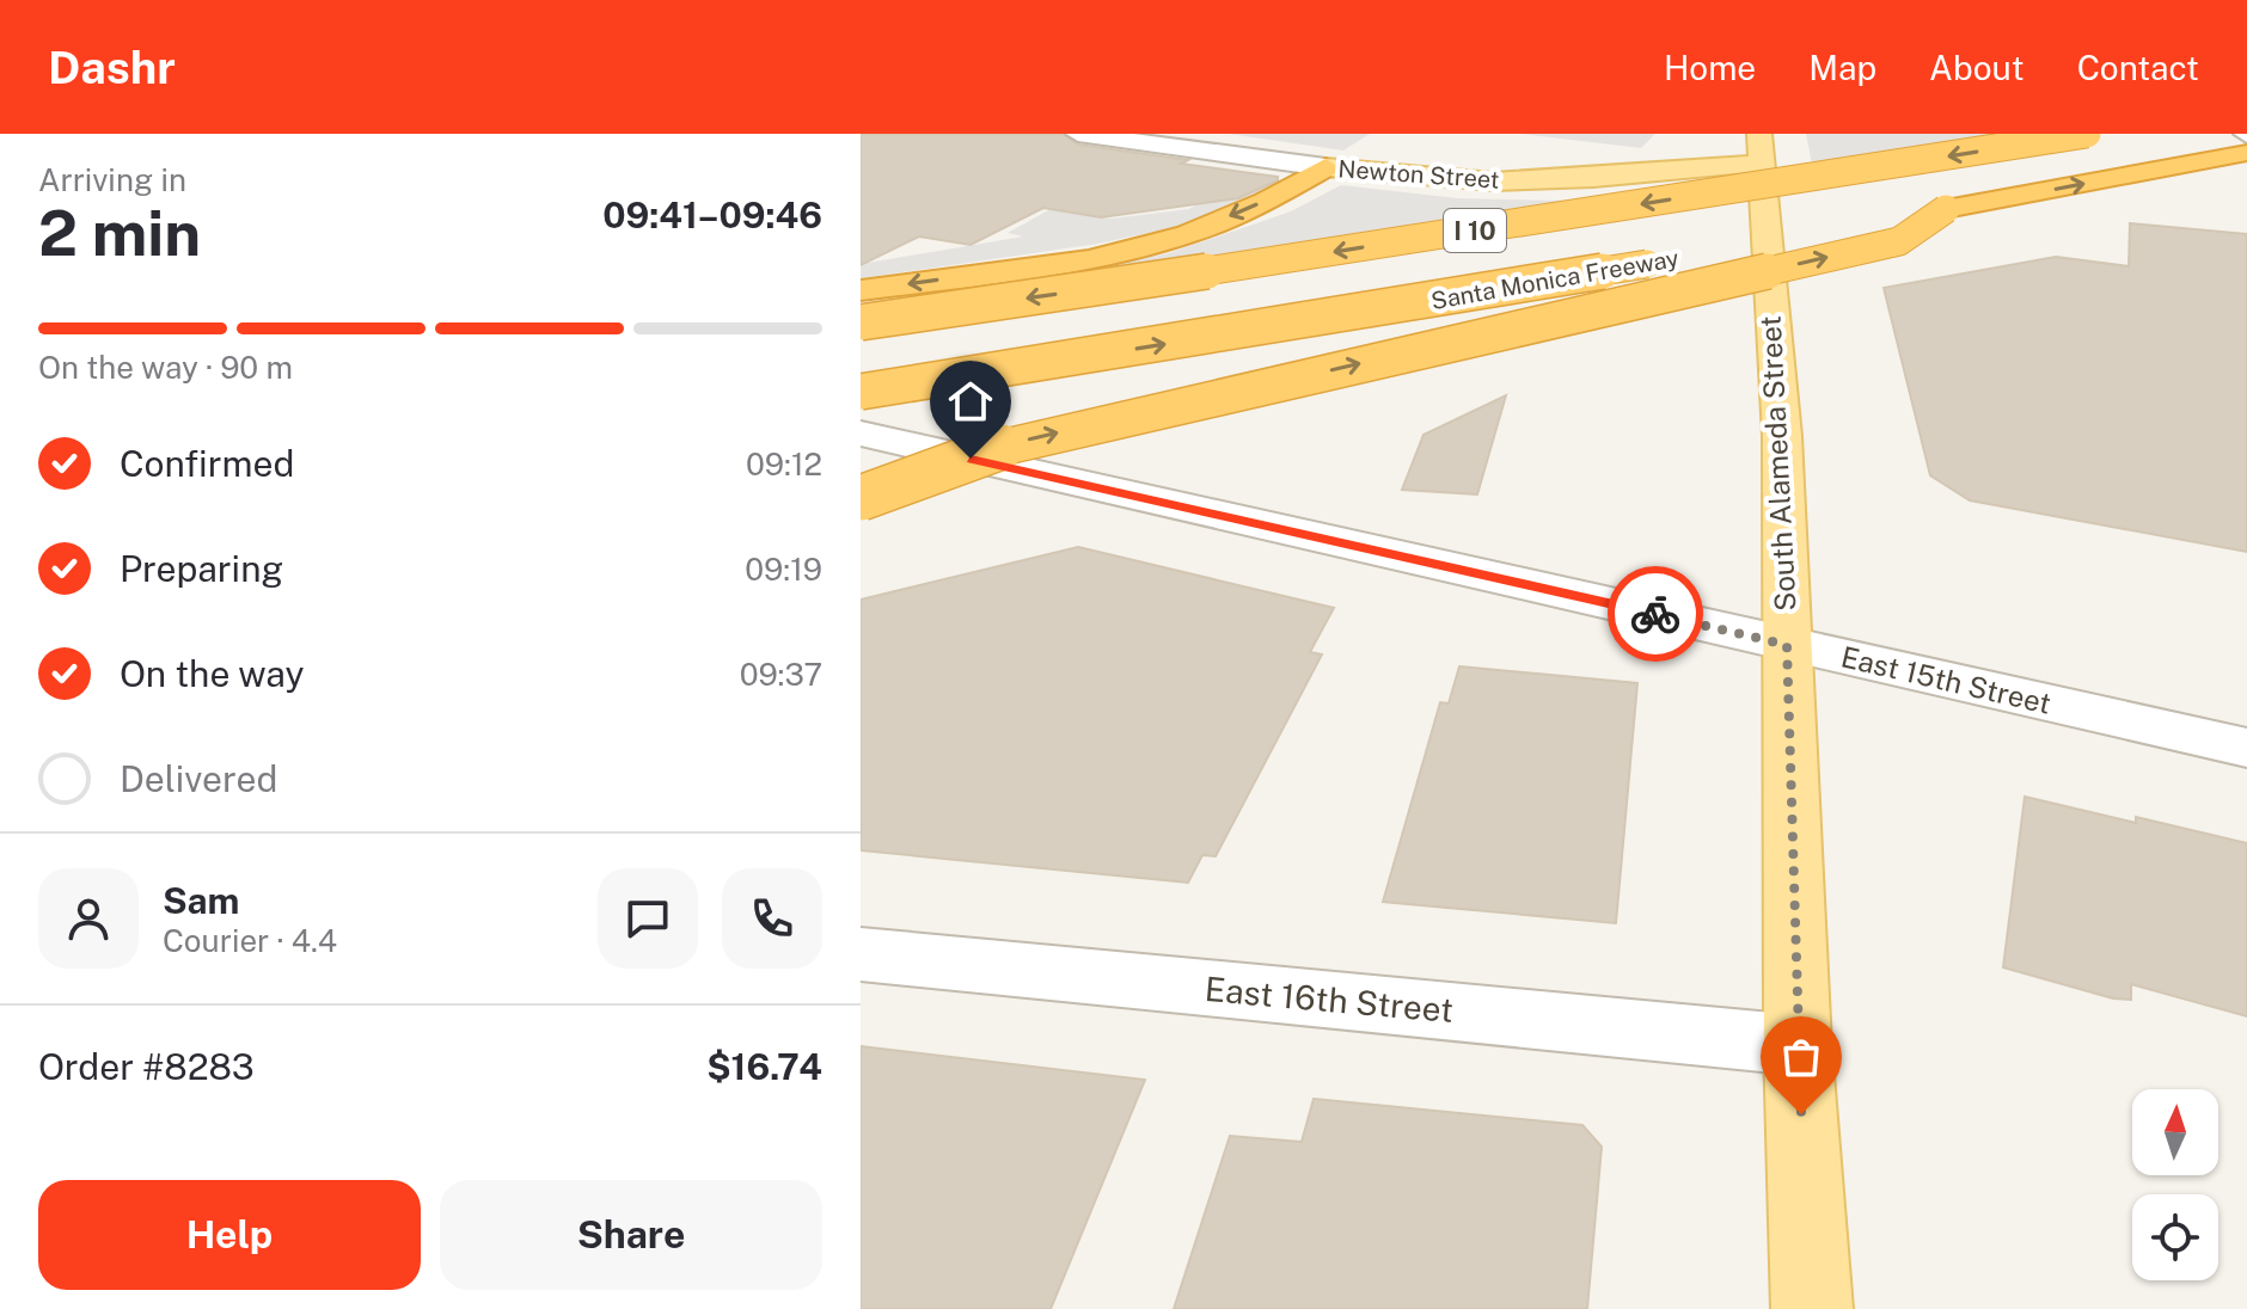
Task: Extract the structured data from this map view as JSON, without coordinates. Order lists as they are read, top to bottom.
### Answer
{
  "streets": {
    "highway": ["I 10", "Santa Monica Freeway"],
    "main road": ["Newton Street", "South Alameda Street"],
    "street": ["East 15th Street", "East 16th Street"]
  },
  "crossings": [
    ["Newton Street", "South Alameda Street"],
    ["South Alameda Street", "East 15th Street"],
    ["South Alameda Street", "East 16th Street"]
  ],
  "north": "top",
  "page": {
    "header": "Dashr",
    "nav": [
      "Home",
      "Map",
      "About",
      "Contact"
    ],
    "heading": ["2 min", "Arriving in", "09:41–09:46"],
    "panel": [
      "Sam",
      "Courier · 4.4",
      "Order #8283",
      "$16.74"
    ],
    "bar": "On the way · 90 m",
    "list": [
      ["Confirmed", "09:12"],
      ["Preparing", "09:19"],
      ["On the way", "09:37"],
      "Delivered"
    ],
    "buttons": ["Help", "Share"]
  }
}
